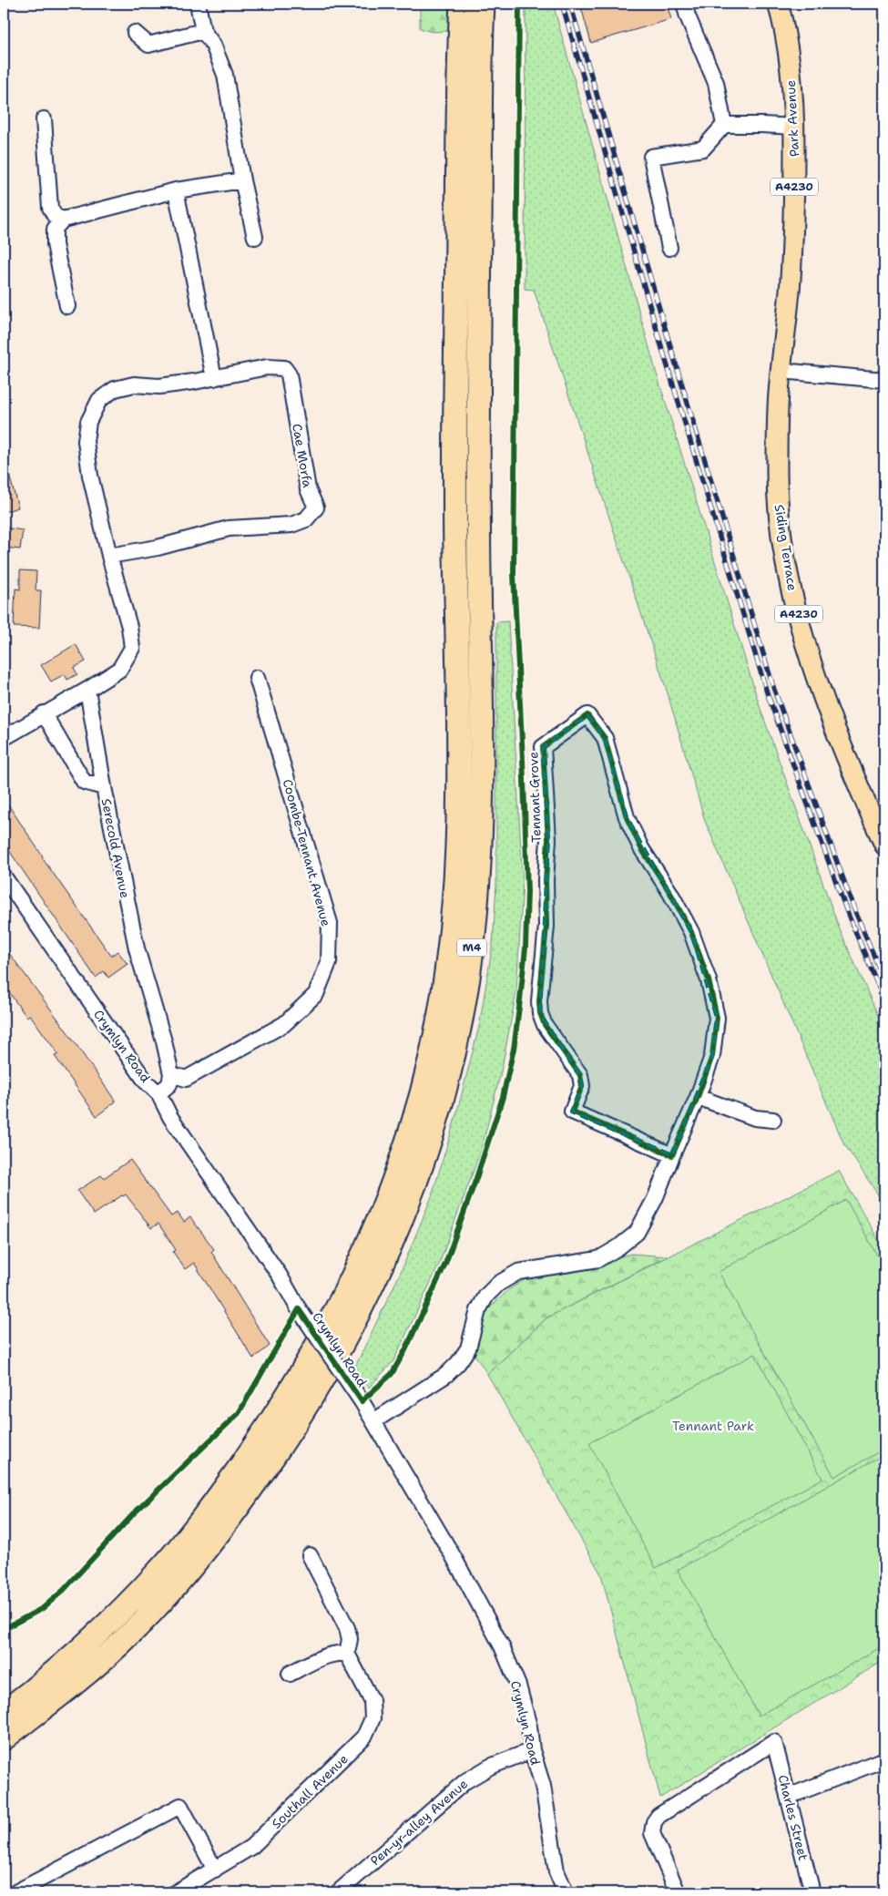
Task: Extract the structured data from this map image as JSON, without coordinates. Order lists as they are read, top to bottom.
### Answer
{
  "streets": {
    "highway": ["M4"],
    "main road": ["Park Avenue", "A4230", "Siding Terrace"],
    "street": [
      "Cae Morfa",
      "Tennant Grove",
      "Serecold Avenue",
      "Coombe-Tennant Avenue",
      "Crymlyn Road",
      "Southall Avenue",
      "Charles Street",
      "Pen-yr-alley Avenue"
    ]
  },
  "crossings": [
    ["Park Avenue", "Siding Terrace"],
    ["Cae Morfa", "Serecold Avenue"],
    ["Serecold Avenue", "Coombe-Tennant Avenue"],
    ["Crymlyn Road", "Pen-yr-alley Avenue"]
  ],
  "parks": ["Tennant Park"]
}
